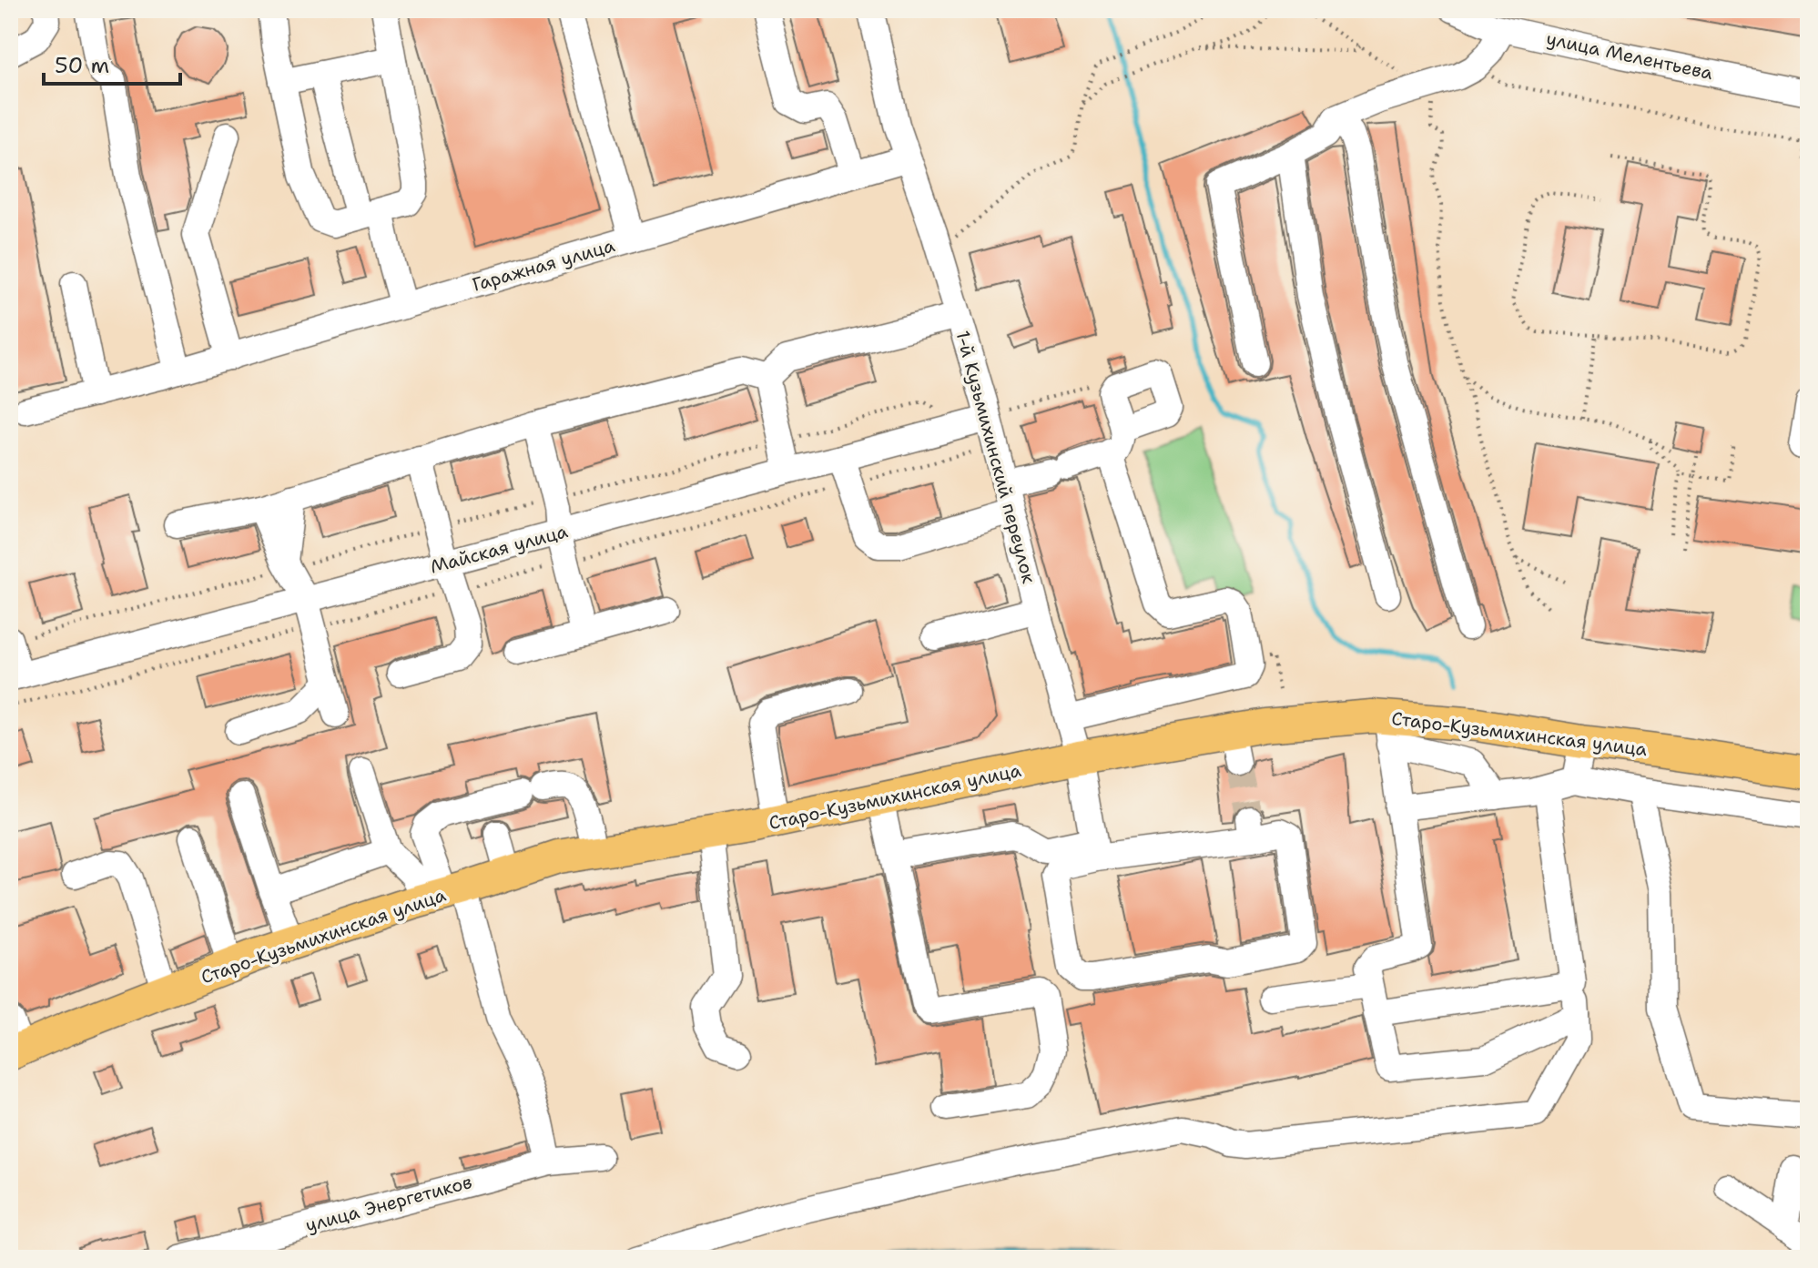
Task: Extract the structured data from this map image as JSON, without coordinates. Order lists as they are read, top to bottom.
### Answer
{
  "streets": {
    "main road": ["Старо-Кузьмихинская улица"],
    "street": [
      "улица Мелентьева",
      "Гаражная улица",
      "1-й Кузьмихинский переулок",
      "Майская улица",
      "улица Энергетиков"
    ]
  },
  "crossings": [
    ["Гаражная улица", "1-й Кузьмихинский переулок"],
    ["1-й Кузьмихинский переулок", "Майская улица"],
    ["1-й Кузьмихинский переулок", "Старо-Кузьмихинская улица"]
  ],
  "scale_bar": "50 m"
}
